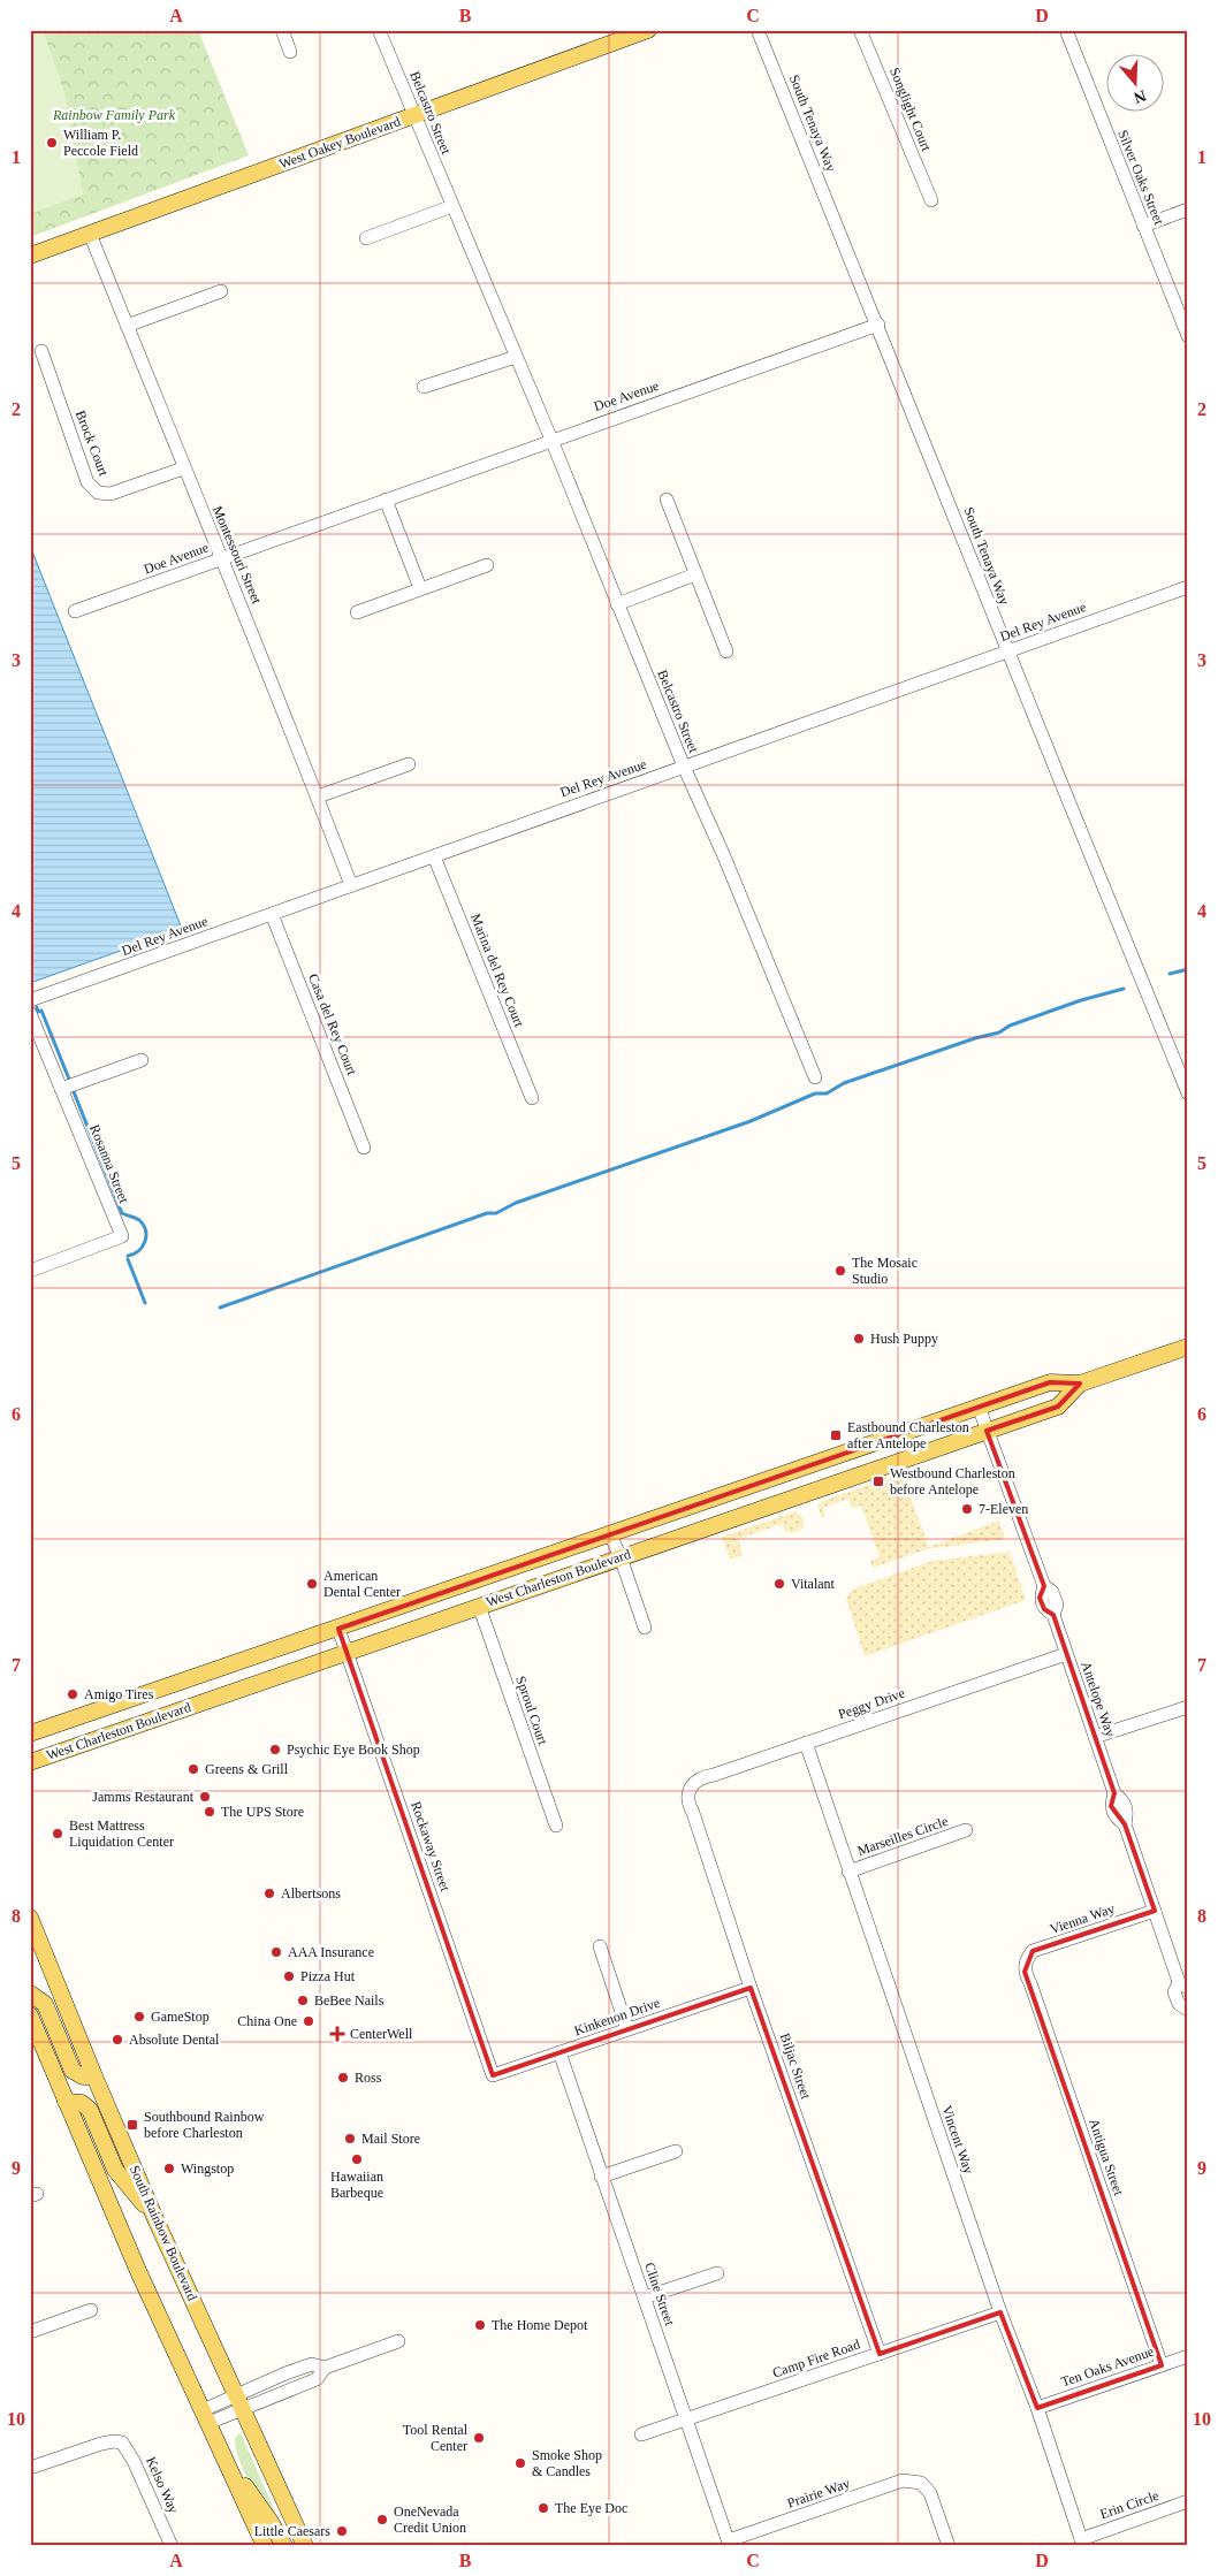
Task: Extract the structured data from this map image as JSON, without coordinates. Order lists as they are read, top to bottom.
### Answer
{
  "streets": {
    "main road": ["West Oakey Boulevard", "West Charleston Boulevard", "South Rainbow Boulevard"],
    "street": [
      "Songlight Court",
      "Belcastro Street",
      "South Tenaya Way",
      "Silver Oaks Street",
      "Doe Avenue",
      "Brock Court",
      "Montessouri Street",
      "Del Rey Avenue",
      "Marina del Rey Court",
      "Casa del Rey Court",
      "Rosanna Street",
      "Antelope Way",
      "Peggy Drive",
      "Sproul Court",
      "Marseilles Circle",
      "Rockaway Street",
      "Vienna Way",
      "Kinkenon Drive",
      "Biljac Street",
      "Vincent Way",
      "Antigua Street",
      "Cline Street",
      "Camp Fire Road",
      "Ten Oaks Avenue",
      "Kelso Way",
      "Prairie Way",
      "Erin Circle"
    ]
  },
  "crossings": [
    ["Belcastro Street", "West Oakey Boulevard"],
    ["Belcastro Street", "Doe Avenue"],
    ["Belcastro Street", "Del Rey Avenue"],
    ["South Tenaya Way", "Doe Avenue"],
    ["South Tenaya Way", "Del Rey Avenue"],
    ["West Oakey Boulevard", "Montessouri Street"],
    ["Doe Avenue", "Montessouri Street"],
    ["Brock Court", "Montessouri Street"],
    ["Montessouri Street", "Del Rey Avenue"],
    ["Del Rey Avenue", "Marina del Rey Court"],
    ["Del Rey Avenue", "Casa del Rey Court"],
    ["West Charleston Boulevard", "Antelope Way"],
    ["West Charleston Boulevard", "Sproul Court"],
    ["West Charleston Boulevard", "Rockaway Street"],
    ["Antelope Way", "Peggy Drive"],
    ["Antelope Way", "Vienna Way"],
    ["Peggy Drive", "Biljac Street"],
    ["Peggy Drive", "Vincent Way"],
    ["Marseilles Circle", "Vincent Way"],
    ["Rockaway Street", "Kinkenon Drive"],
    ["Vienna Way", "Antigua Street"],
    ["Kinkenon Drive", "Biljac Street"],
    ["Kinkenon Drive", "Cline Street"],
    ["Biljac Street", "Camp Fire Road"],
    ["Vincent Way", "Camp Fire Road"],
    ["Vincent Way", "Ten Oaks Avenue"],
    ["Vincent Way", "Erin Circle"],
    ["Antigua Street", "Ten Oaks Avenue"],
    ["Cline Street", "Camp Fire Road"],
    ["Cline Street", "Prairie Way"]
  ],
  "parks": ["Rainbow Family Park"],
  "places": {
    "other": [
      "William P. Peccole Field",
      "The Mosaic Studio",
      "Hush Puppy",
      "7-Eleven",
      "American Dental Center",
      "Vitalant",
      "Amigo Tires",
      "Psychic Eye Book Shop",
      "Greens & Grill",
      "Jamms Restaurant",
      "The UPS Store",
      "Best Mattress Liquidation Center",
      "Albertsons",
      "AAA Insurance",
      "Pizza Hut",
      "BeBee Nails",
      "GameStop",
      "China One",
      "Absolute Dental",
      "Ross",
      "Mail Store",
      "Hawaiian Barbeque",
      "Wingstop",
      "The Home Depot",
      "Tool Rental Center",
      "Smoke Shop & Candles",
      "The Eye Doc",
      "OneNevada Credit Union",
      "Little Caesars"
    ],
    "transit": ["Eastbound Charleston after Antelope", "Westbound Charleston before Antelope", "Southbound Rainbow before Charleston"],
    "health": ["CenterWell"]
  },
  "north": "bottom",
  "grid": {
    "columns": [
      "A",
      "B",
      "C",
      "D"
    ],
    "rows": [
      "1",
      "2",
      "3",
      "4",
      "5",
      "6",
      "7",
      "8",
      "9",
      "10"
    ]
  }
}
